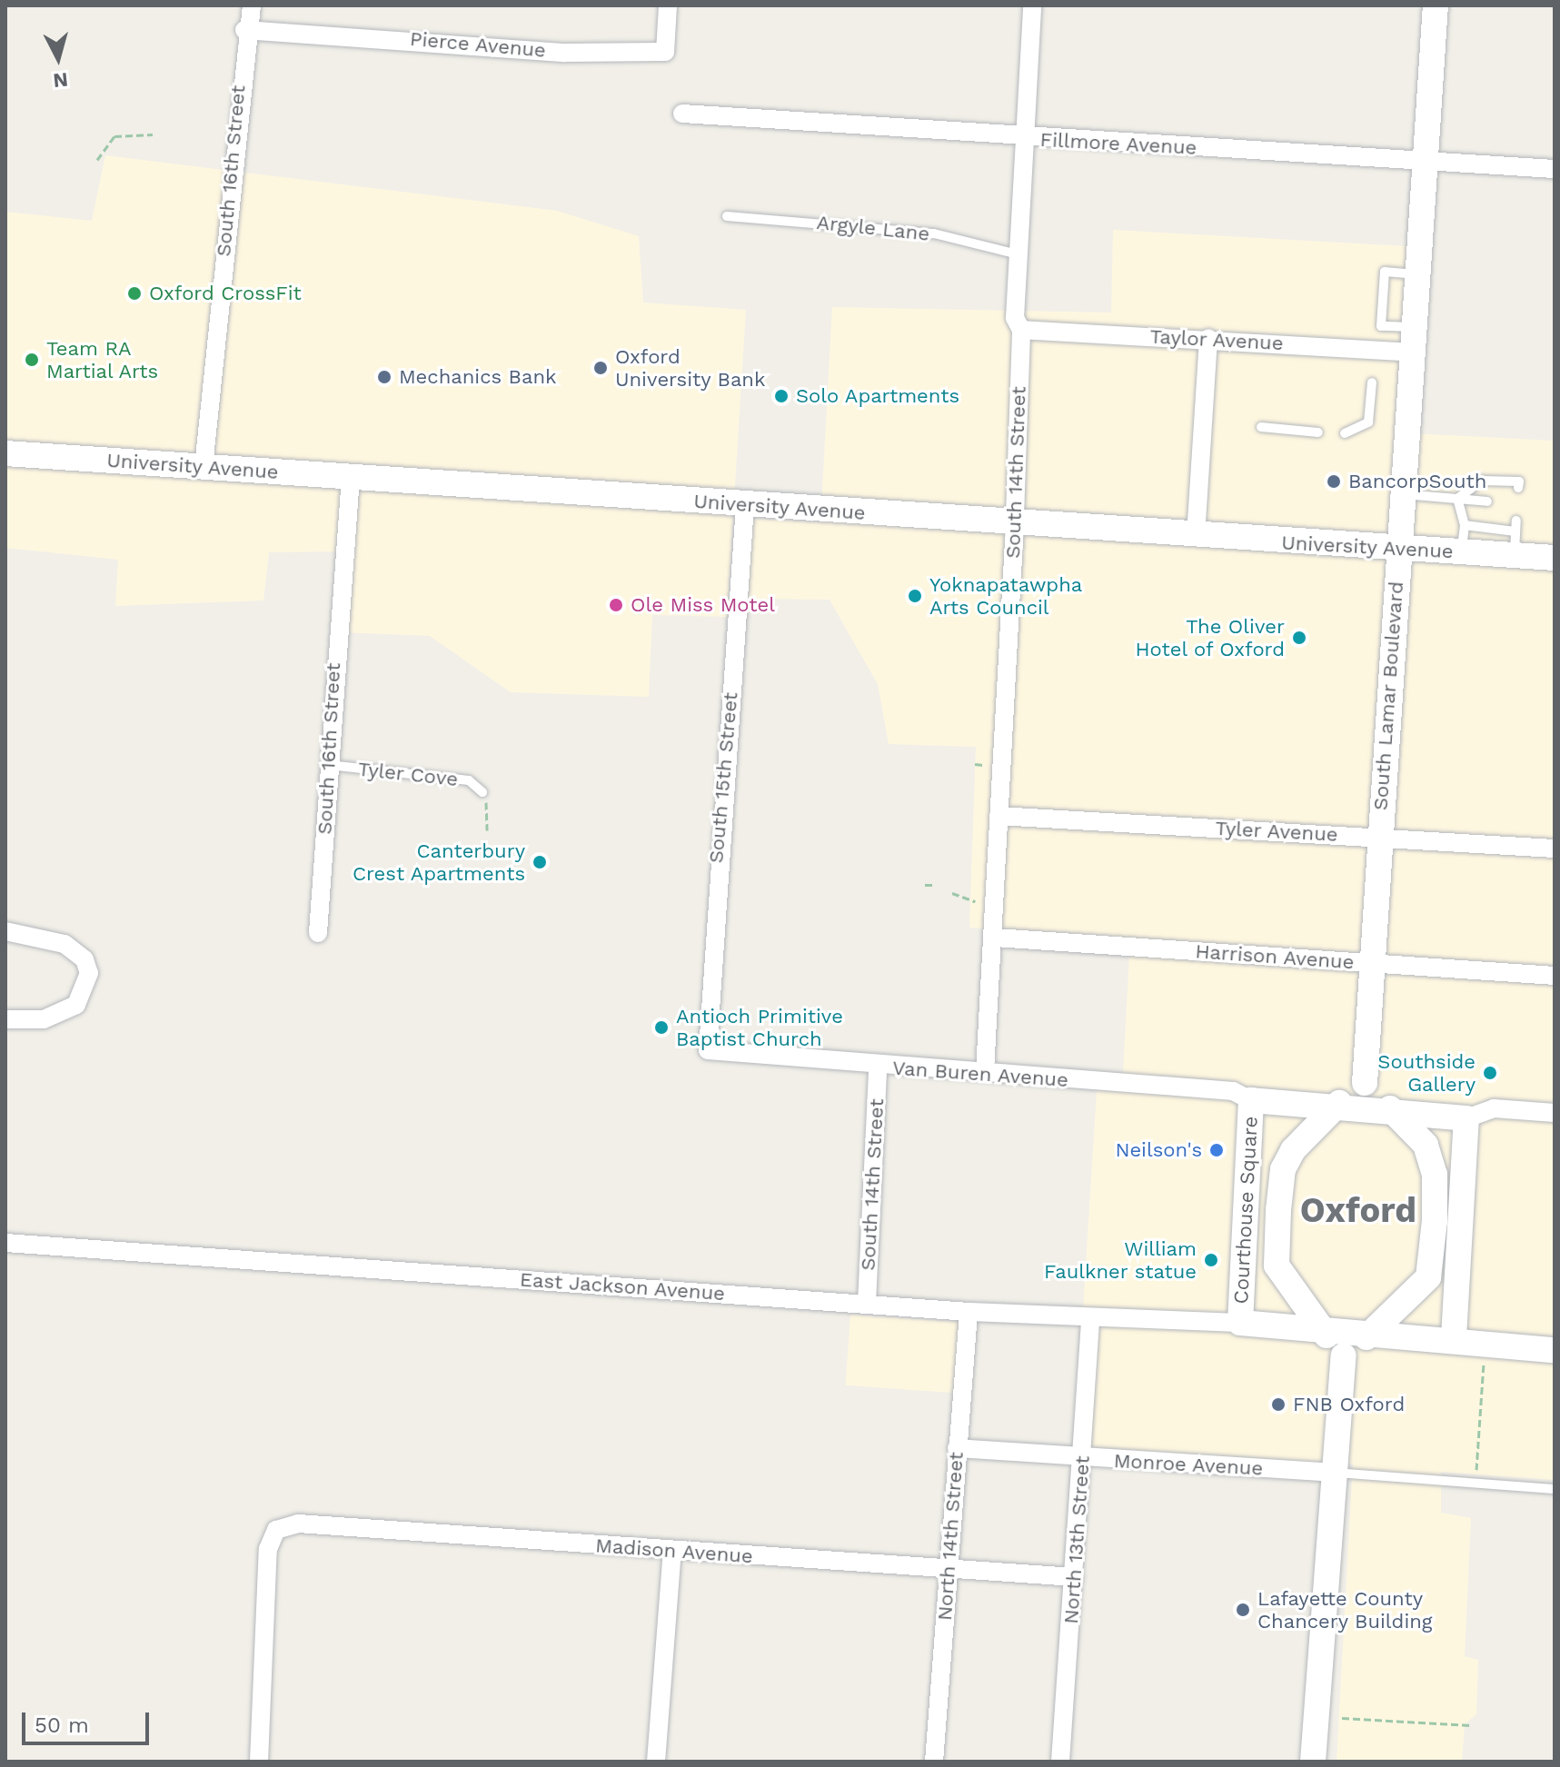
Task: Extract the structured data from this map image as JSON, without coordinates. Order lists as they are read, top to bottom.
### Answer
{
  "streets": {
    "street": [
      "Pierce Avenue",
      "Fillmore Avenue",
      "South 16th Street",
      "Taylor Avenue",
      "University Avenue",
      "South 14th Street",
      "South Lamar Boulevard",
      "South 15th Street",
      "Tyler Avenue",
      "Harrison Avenue",
      "Van Buren Avenue",
      "Courthouse Square",
      "East Jackson Avenue",
      "Monroe Avenue",
      "North 14th Street",
      "North 13th Street",
      "Madison Avenue"
    ],
    "lane": ["Argyle Lane", "Tyler Cove"]
  },
  "crossings": [
    ["Pierce Avenue", "South 16th Street"],
    ["Fillmore Avenue", "South 14th Street"],
    ["Fillmore Avenue", "South Lamar Boulevard"],
    ["South 16th Street", "University Avenue"],
    ["South 16th Street", "Tyler Cove"],
    ["Argyle Lane", "South 14th Street"],
    ["Taylor Avenue", "South 14th Street"],
    ["Taylor Avenue", "South Lamar Boulevard"],
    ["University Avenue", "South 14th Street"],
    ["University Avenue", "South Lamar Boulevard"],
    ["University Avenue", "South 15th Street"],
    ["South 14th Street", "Tyler Avenue"],
    ["South 14th Street", "Harrison Avenue"],
    ["South 14th Street", "Van Buren Avenue"],
    ["South 14th Street", "East Jackson Avenue"],
    ["South Lamar Boulevard", "Tyler Avenue"],
    ["South Lamar Boulevard", "Harrison Avenue"],
    ["South 15th Street", "Van Buren Avenue"],
    ["Van Buren Avenue", "Courthouse Square"],
    ["Courthouse Square", "East Jackson Avenue"],
    ["East Jackson Avenue", "North 14th Street"],
    ["East Jackson Avenue", "North 13th Street"],
    ["Monroe Avenue", "North 14th Street"],
    ["Monroe Avenue", "North 13th Street"],
    ["North 14th Street", "Madison Avenue"],
    ["North 13th Street", "Madison Avenue"]
  ],
  "districts": ["Oxford"],
  "places": [
    "Oxford CrossFit",
    "Team RA Martial Arts",
    "Oxford University Bank",
    "Mechanics Bank",
    "Solo Apartments",
    "BancorpSouth",
    "Yoknapatawpha Arts Council",
    "Ole Miss Motel",
    "The Oliver Hotel of Oxford",
    "Canterbury Crest Apartments",
    "Antioch Primitive Baptist Church",
    "Southside Gallery",
    "Neilson's",
    "William Faulkner statue",
    "FNB Oxford",
    "Lafayette County Chancery Building"
  ],
  "scale_bar": "50 m",
  "north": "bottom"
}
